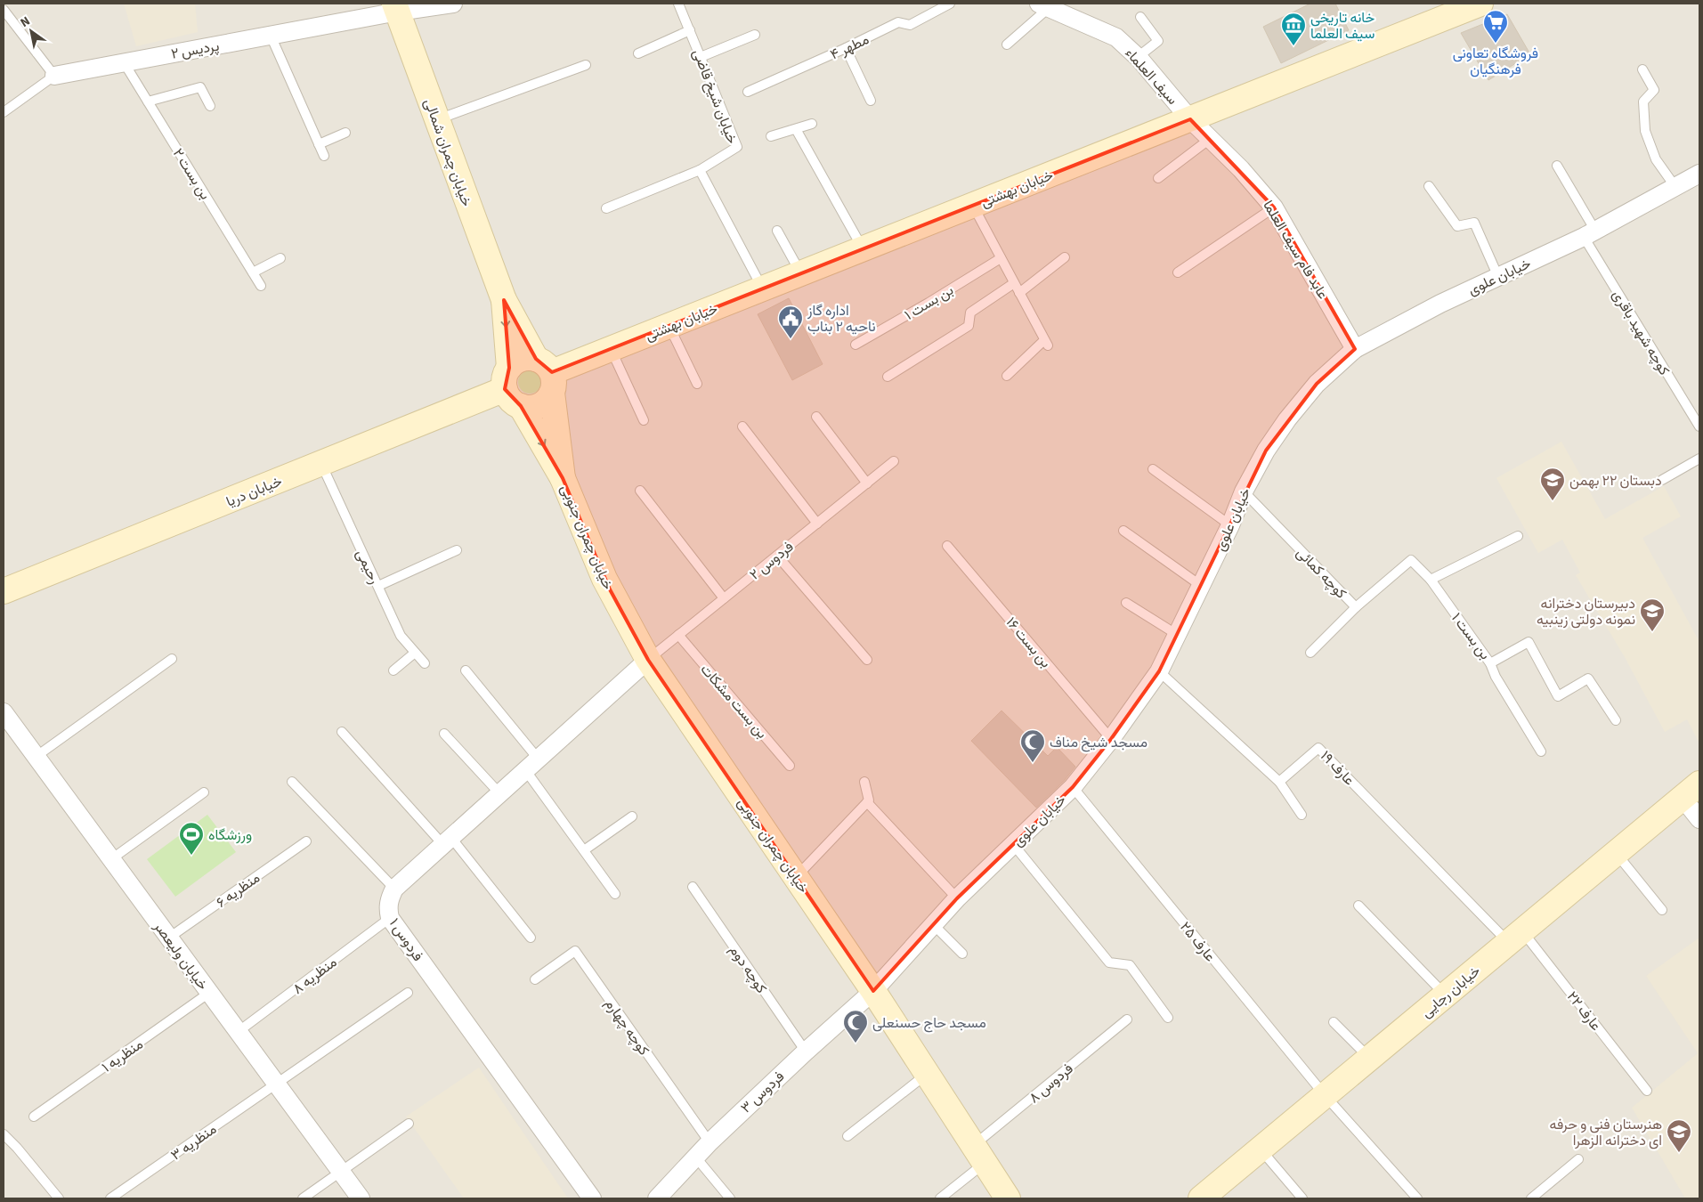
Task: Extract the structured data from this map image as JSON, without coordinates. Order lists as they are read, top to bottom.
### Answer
{
  "streets": {
    "main road": [
      "خیابان چمران شمالی",
      "خیابان بهشتی",
      "خیابان دریا",
      "خیابان چمران جنوبی",
      "خیابان رجایی"
    ],
    "street": [
      "پردیس ۲",
      "سیف العلماء",
      "عابد فام سیف العلما",
      "خیابان علوی",
      "فردوس ۱",
      "خیابان ولیعصر",
      "فردوس ۳"
    ],
    "lane": [
      "مطهر ۴",
      "خیابان شیخ قاضی",
      "بن بست ۲",
      "بن بست ۱",
      "کوچه شهید باقری",
      "فردوس ۲",
      "رحیمی",
      "کوچه کمائی",
      "بن بست ۱۶",
      "بن بست مشکات",
      "عارف ۱۹",
      "منظریه ۶",
      "عارف ۲۵",
      "کوچه دوم",
      "منظریه ۸",
      "عارف ۲۲",
      "کوچه چهارم",
      "منظریه ۱",
      "فردوس ۸",
      "منظریه ۳"
    ]
  },
  "crossings": [
    ["پردیس ۲", "خیابان چمران شمالی"],
    ["پردیس ۲", "بن بست ۲"],
    ["سیف العلماء", "خیابان بهشتی"],
    ["سیف العلماء", "عابد فام سیف العلما"],
    ["خیابان چمران شمالی", "خیابان بهشتی"],
    ["خیابان چمران شمالی", "خیابان دریا"],
    ["خیابان چمران شمالی", "خیابان چمران جنوبی"],
    ["خیابان بهشتی", "عابد فام سیف العلما"],
    ["خیابان بهشتی", "خیابان چمران جنوبی"],
    ["عابد فام سیف العلما", "خیابان علوی"],
    ["خیابان علوی", "کوچه شهید باقری"],
    ["خیابان علوی", "خیابان چمران جنوبی"],
    ["خیابان علوی", "کوچه کمائی"],
    ["خیابان علوی", "بن بست ۱۶"],
    ["خیابان علوی", "عارف ۲۵"],
    ["خیابان علوی", "فردوس ۳"],
    ["بن بست ۱", "کوچه کمائی"],
    ["خیابان دریا", "خیابان چمران جنوبی"],
    ["خیابان دریا", "رحیمی"],
    ["خیابان چمران جنوبی", "فردوس ۲"],
    ["خیابان چمران جنوبی", "فردوس ۸"],
    ["خیابان چمران جنوبی", "فردوس ۳"],
    ["فردوس ۲", "بن بست مشکات"],
    ["عارف ۱۹", "خیابان رجایی"],
    ["عارف ۱۹", "عارف ۲۲"],
    ["منظریه ۶", "خیابان ولیعصر"],
    ["فردوس ۱", "منظریه ۸"],
    ["عارف ۲۵", "خیابان رجایی"],
    ["خیابان ولیعصر", "منظریه ۸"],
    ["خیابان ولیعصر", "منظریه ۱"],
    ["خیابان ولیعصر", "منظریه ۳"],
    ["کوچه دوم", "فردوس ۳"],
    ["خیابان رجایی", "عارف ۲۲"],
    ["کوچه چهارم", "فردوس ۳"]
  ],
  "places": {
    "supermarket": ["فروشگاه تعاونی فرهنگیان"],
    "museum": ["خانه تاریخی سیف العلما"],
    "public building": ["اداره گاز ناحیه ۲ بناب"],
    "school or university": ["دبستان ۲۲ بهمن", "دبیرستان دخترانه نمونه دولتی زینبیه", "هنرستان فنی و حرفه ای دخترانه الزهرا"],
    "mosque": ["مسجد شیخ مناف", "مسجد حاج حسنعلی"],
    "sports": ["ورزشگاه"]
  },
  "north": "top left"
}
